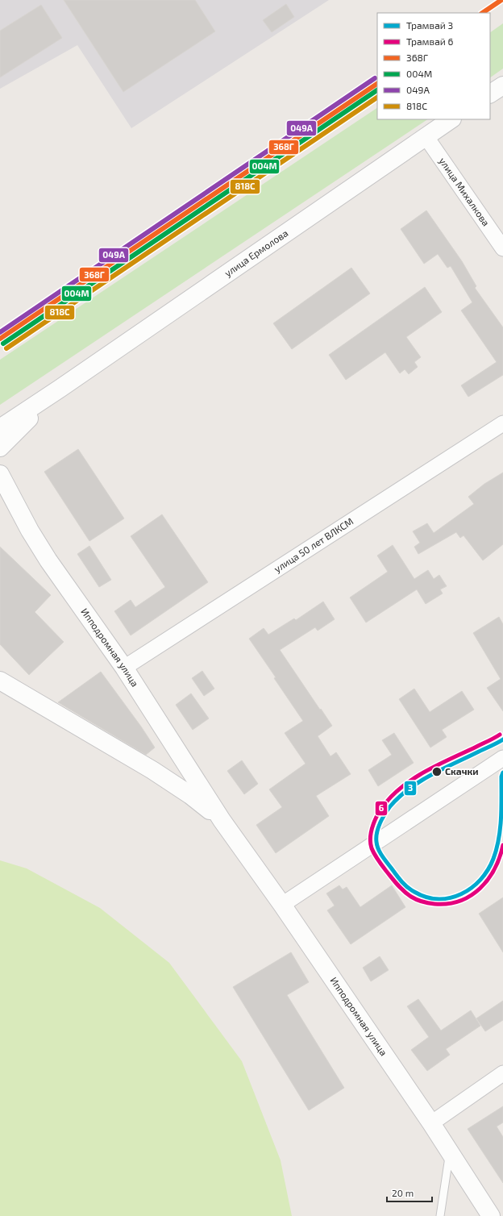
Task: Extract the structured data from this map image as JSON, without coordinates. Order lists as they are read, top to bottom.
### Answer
{
  "streets": {
    "street": [
      "улица Михалкова",
      "улица Ермолова",
      "улица 50 лет ВЛКСМ",
      "Ипподромная улица"
    ]
  },
  "crossings": [
    ["улица Михалкова", "улица Ермолова"],
    ["улица 50 лет ВЛКСМ", "Ипподромная улица"]
  ],
  "places": ["Скачки"],
  "lines": [
    "transit line 368Г",
    "transit line 049А",
    "transit line 004М",
    "transit line 818С",
    "tram line 6",
    "tram line 3"
  ],
  "legend": [
    "Трамвай 3",
    "Трамвай 6",
    "368Г",
    "004М",
    "049А",
    "818С"
  ],
  "scale_bar": "20 m"
}
